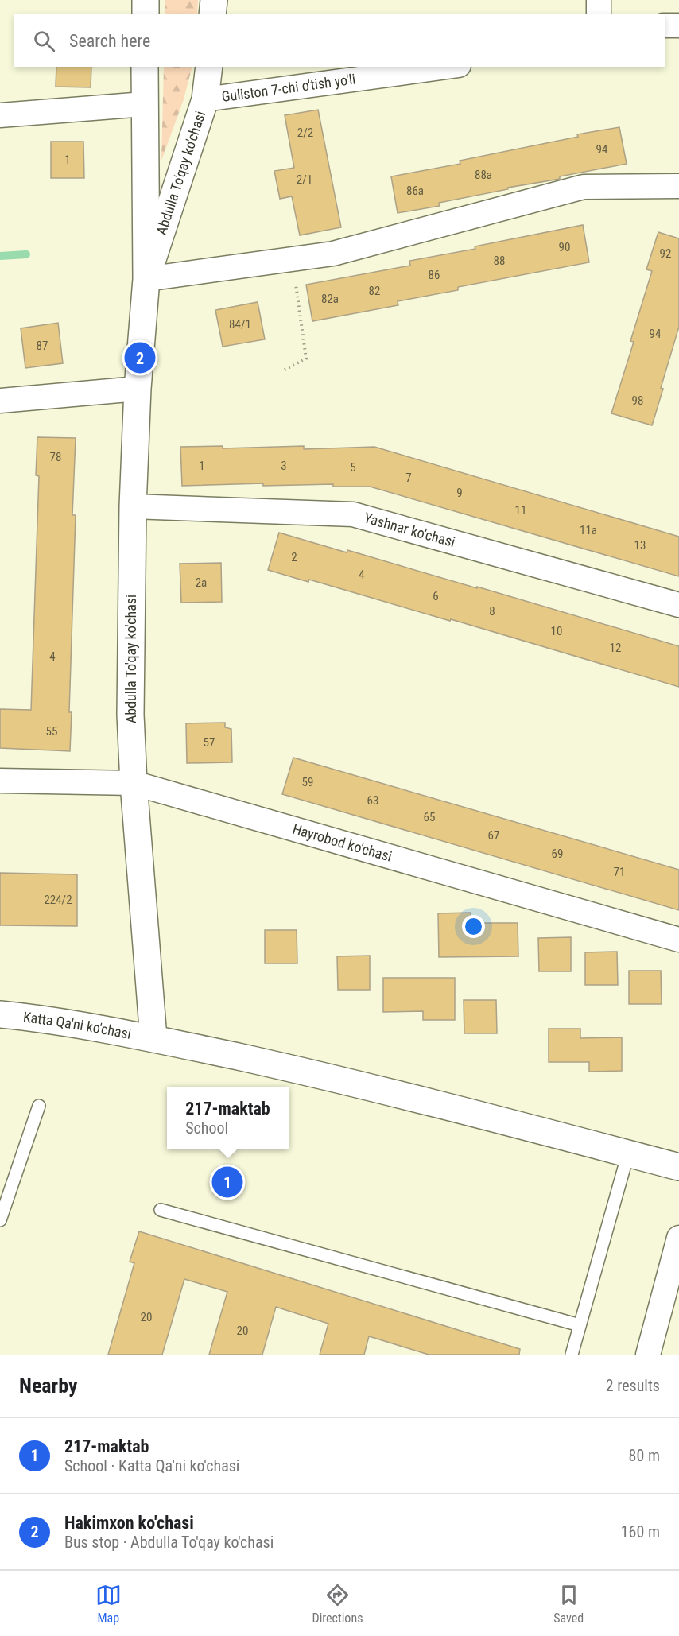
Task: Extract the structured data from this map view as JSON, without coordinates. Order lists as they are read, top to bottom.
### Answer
{
  "streets": {
    "street": [
      "Guliston 7-chi o'tish yo'li",
      "Abdulla To'qay ko'chasi",
      "Yashnar ko'chasi",
      "Hayrobod ko'chasi",
      "Katta Qa'ni ko'chasi"
    ]
  },
  "crossings": [
    ["Guliston 7-chi o'tish yo'li", "Abdulla To'qay ko'chasi"],
    ["Abdulla To'qay ko'chasi", "Yashnar ko'chasi"],
    ["Abdulla To'qay ko'chasi", "Hayrobod ko'chasi"],
    ["Abdulla To'qay ko'chasi", "Katta Qa'ni ko'chasi"]
  ],
  "house_numbers": [
    "2/2",
    "94",
    "1",
    "88a",
    "2/1",
    "86a",
    "90",
    "92",
    "88",
    "86",
    "82",
    "82а",
    "84/1",
    "94",
    "87",
    "98",
    "78",
    "1",
    "3",
    "5",
    "7",
    "9",
    "11",
    "11а",
    "13",
    "2",
    "4",
    "2а",
    "6",
    "8",
    "10",
    "12",
    "4",
    "55",
    "57",
    "59",
    "63",
    "65",
    "67",
    "69",
    "71",
    "224/2",
    "20",
    "20"
  ],
  "page": {
    "search": "Search here",
    "pins": ["2", "1"],
    "popup": ["217-maktab", "School"],
    "heading": ["Nearby", "2 results"],
    "list": [
      {
        "mark": "1",
        "name": "217-maktab",
        "note": "School · Katta Qa'ni ko'chasi",
        "value": "80 m"
      },
      {
        "mark": "2",
        "name": "Hakimxon ko'chasi",
        "note": "Bus stop · Abdulla To'qay ko'chasi",
        "value": "160 m"
      }
    ],
    "nav": ["Map", "Directions", "Saved"]
  }
}
